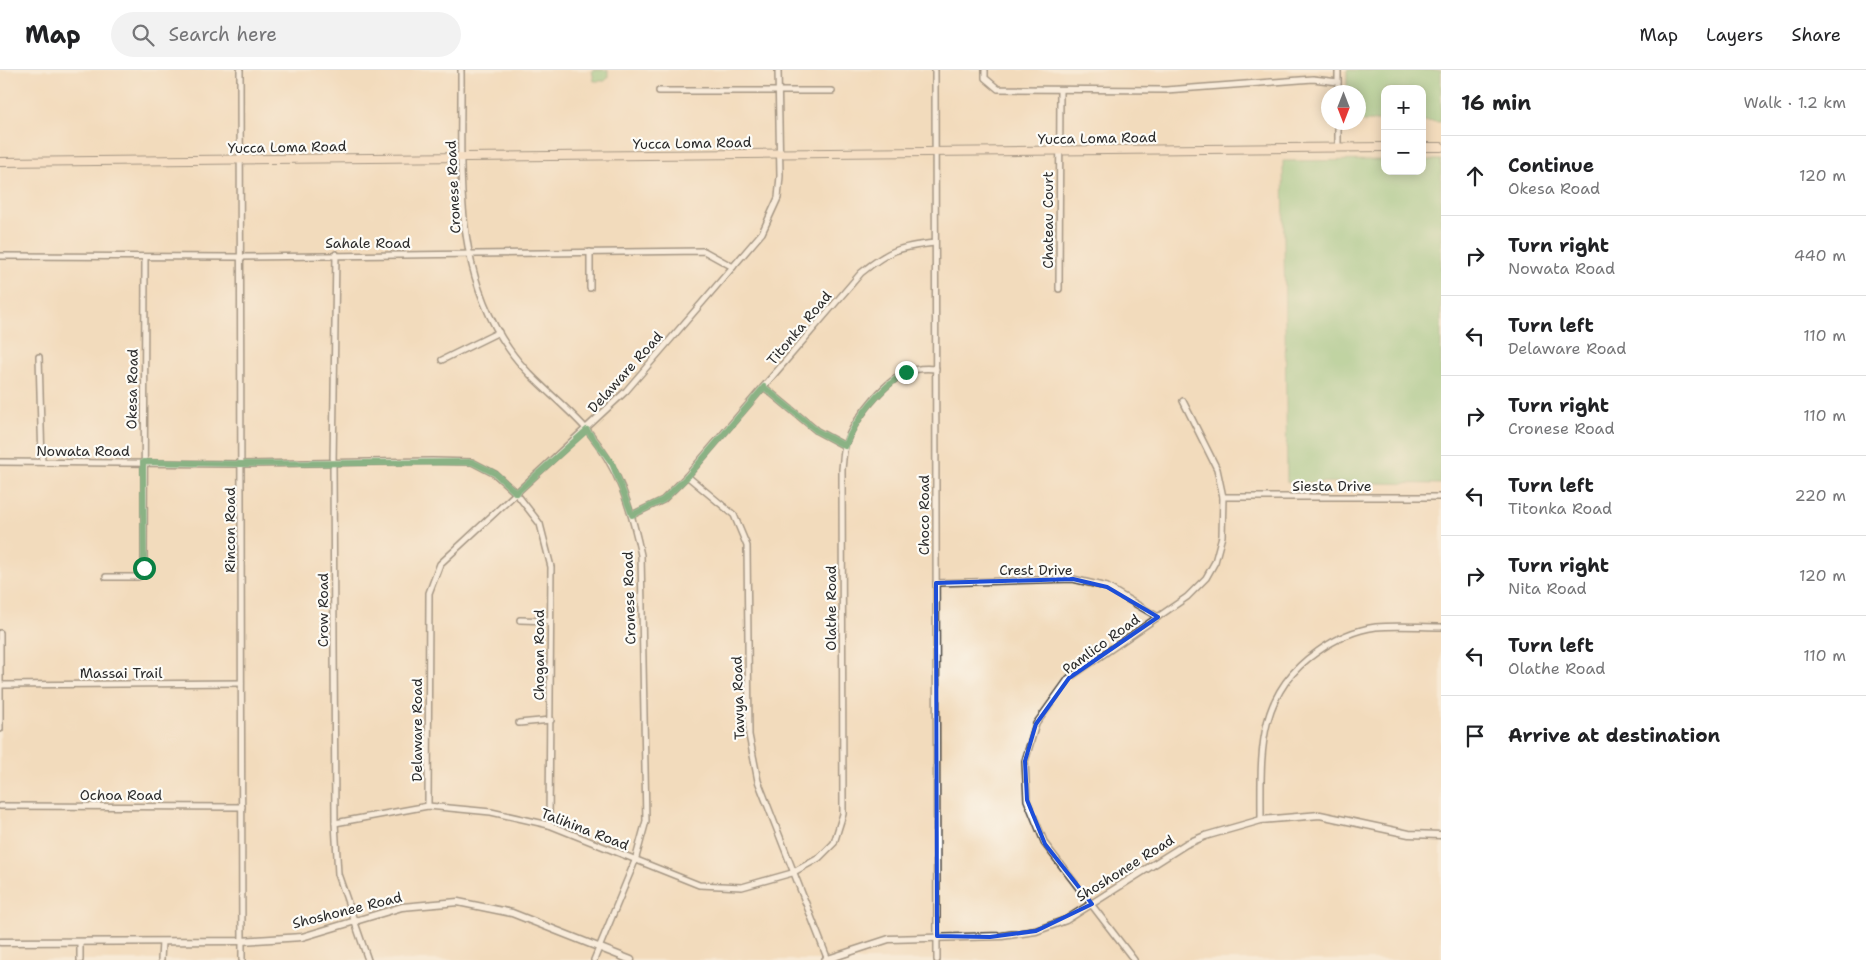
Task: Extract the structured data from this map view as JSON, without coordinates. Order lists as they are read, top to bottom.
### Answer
{
  "streets": {
    "main road": ["Yucca Loma Road"],
    "street": [
      "Cronese Road",
      "Chateau Court",
      "Sahale Road",
      "Titonka Road",
      "Delaware Road",
      "Okesa Road",
      "Nowata Road",
      "Siesta Drive",
      "Choco Road",
      "Rincon Road",
      "Crest Drive",
      "Olathe Road",
      "Crow Road",
      "Pamlico Road",
      "Chogan Road",
      "Massai Trail",
      "Tawya Road",
      "Ochoa Road",
      "Talihina Road",
      "Shoshonee Road"
    ]
  },
  "crossings": [
    ["Yucca Loma Road", "Cronese Road"],
    ["Yucca Loma Road", "Chateau Court"],
    ["Yucca Loma Road", "Delaware Road"],
    ["Yucca Loma Road", "Choco Road"],
    ["Yucca Loma Road", "Rincon Road"],
    ["Cronese Road", "Sahale Road"],
    ["Cronese Road", "Titonka Road"],
    ["Cronese Road", "Delaware Road"],
    ["Cronese Road", "Talihina Road"],
    ["Cronese Road", "Shoshonee Road"],
    ["Sahale Road", "Delaware Road"],
    ["Sahale Road", "Okesa Road"],
    ["Sahale Road", "Rincon Road"],
    ["Sahale Road", "Crow Road"],
    ["Titonka Road", "Choco Road"],
    ["Titonka Road", "Tawya Road"],
    ["Delaware Road", "Nowata Road"],
    ["Delaware Road", "Chogan Road"],
    ["Delaware Road", "Talihina Road"],
    ["Okesa Road", "Nowata Road"],
    ["Nowata Road", "Rincon Road"],
    ["Nowata Road", "Crow Road"],
    ["Nowata Road", "Chogan Road"],
    ["Siesta Drive", "Pamlico Road"],
    ["Choco Road", "Crest Drive"],
    ["Choco Road", "Olathe Road"],
    ["Choco Road", "Shoshonee Road"],
    ["Rincon Road", "Massai Trail"],
    ["Rincon Road", "Ochoa Road"],
    ["Rincon Road", "Shoshonee Road"],
    ["Crest Drive", "Pamlico Road"],
    ["Olathe Road", "Tawya Road"],
    ["Olathe Road", "Talihina Road"],
    ["Crow Road", "Talihina Road"],
    ["Crow Road", "Shoshonee Road"],
    ["Pamlico Road", "Shoshonee Road"],
    ["Chogan Road", "Talihina Road"],
    ["Tawya Road", "Talihina Road"],
    ["Tawya Road", "Shoshonee Road"]
  ],
  "north": "bottom",
  "page": {
    "header": "Map",
    "search": "Search here",
    "nav": ["Map", "Layers", "Share"],
    "heading": ["16 min", "Walk · 1.2 km"],
    "map_buttons": ["+", "−"],
    "list": [
      ["Continue", "Okesa Road", "120 m"],
      ["Turn right", "Nowata Road", "440 m"],
      ["Turn left", "Delaware Road", "110 m"],
      ["Turn right", "Cronese Road", "110 m"],
      ["Turn left", "Titonka Road", "220 m"],
      ["Turn right", "Nita Road", "120 m"],
      ["Turn left", "Olathe Road", "110 m"],
      "Arrive at destination"
    ]
  }
}
